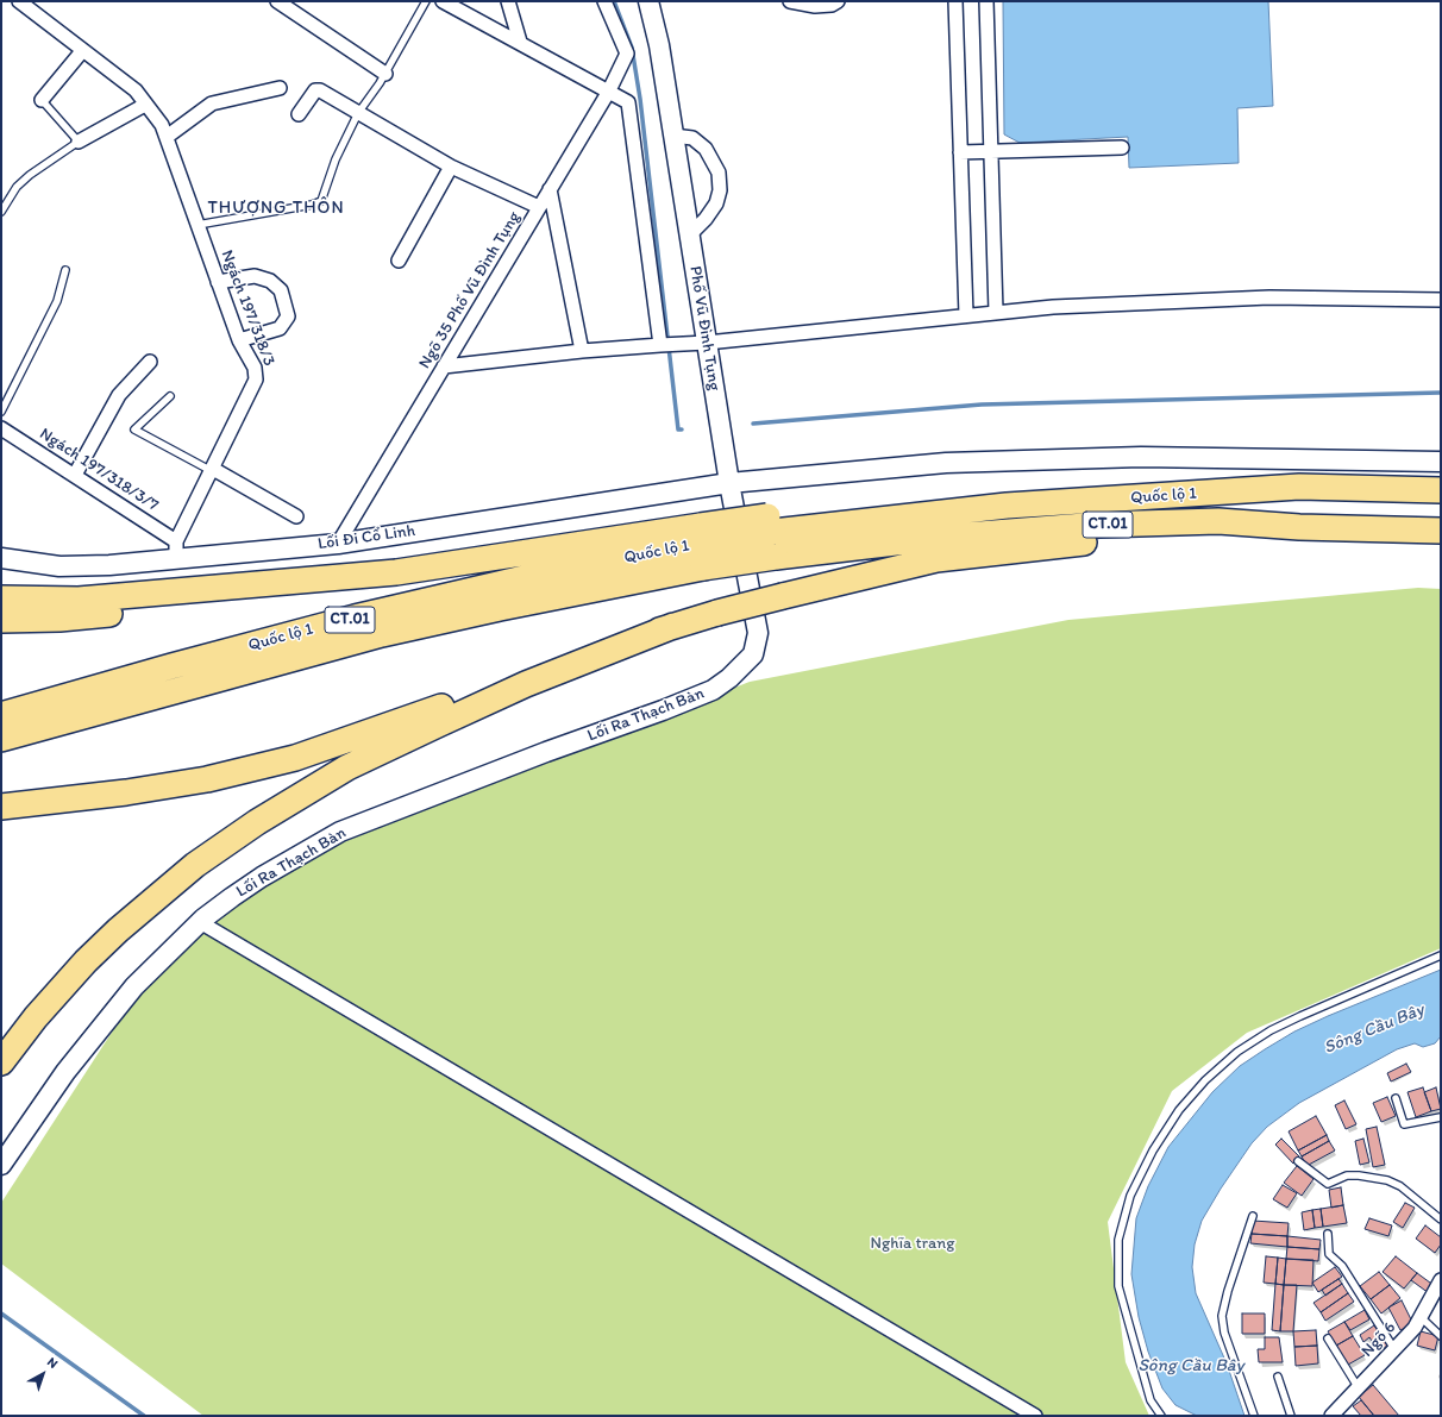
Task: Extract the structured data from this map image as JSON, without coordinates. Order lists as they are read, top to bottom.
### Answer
{
  "streets": {
    "highway": ["Quốc lộ 1", "CT.01"],
    "main road": ["Phố Vũ Đình Tụng", "Lối Đi Cổ Linh", "Lối Ra Thạch Bàn"],
    "street": [
      "Ngõ 35 Phố Vũ Đình Tụng",
      "Ngách 197/318/3",
      "Ngách 197/318/3/7",
      "Ngõ 6"
    ]
  },
  "crossings": [
    ["Ngõ 35 Phố Vũ Đình Tụng", "Lối Đi Cổ Linh"],
    ["Ngách 197/318/3", "Ngách 197/318/3/7"],
    ["Ngách 197/318/3", "Lối Đi Cổ Linh"],
    ["Phố Vũ Đình Tụng", "Lối Đi Cổ Linh"],
    ["Phố Vũ Đình Tụng", "Lối Ra Thạch Bàn"],
    ["Ngách 197/318/3/7", "Lối Đi Cổ Linh"]
  ],
  "districts": ["THƯỢNG THÔN"],
  "water": ["Sông Cầu Bây"],
  "parks": ["Nghĩa trang"],
  "north": "top right"
}
